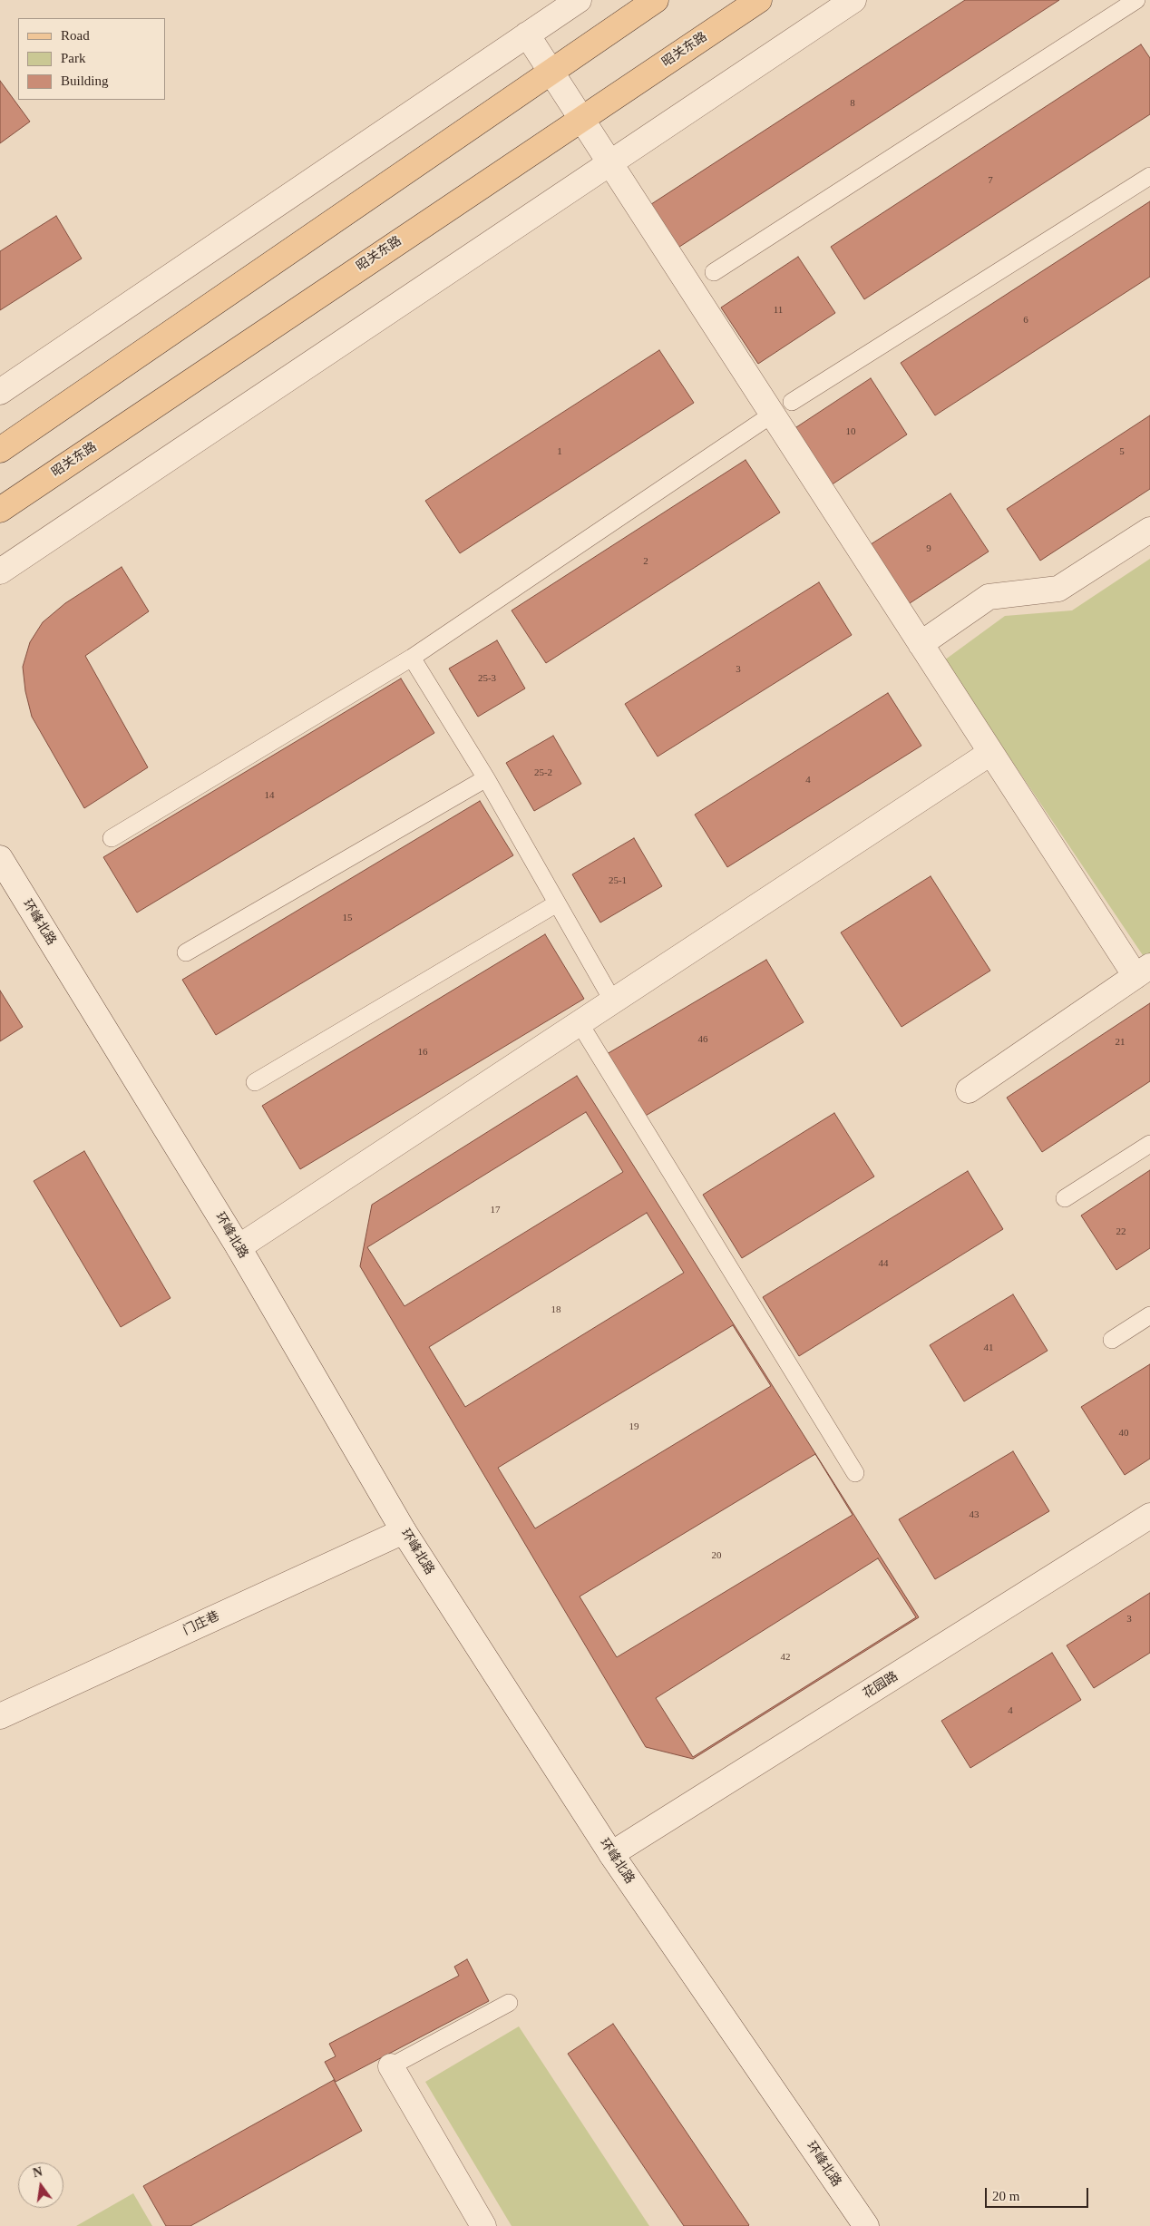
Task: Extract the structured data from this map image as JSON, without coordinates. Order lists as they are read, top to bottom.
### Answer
{
  "streets": {
    "main road": ["昭关东路"],
    "street": ["环峰北路", "门庄巷", "花园路"]
  },
  "crossings": [
    ["环峰北路", "门庄巷"],
    ["环峰北路", "花园路"]
  ],
  "house_numbers": [
    "8",
    "7",
    "11",
    "6",
    "10",
    "1",
    "5",
    "9",
    "2",
    "3",
    "25-3",
    "25-2",
    "4",
    "14",
    "25-1",
    "15",
    "46",
    "21",
    "16",
    "17",
    "22",
    "44",
    "18",
    "41",
    "19",
    "40",
    "43",
    "20",
    "3",
    "42",
    "4"
  ],
  "legend": ["Road", "Park", "Building"],
  "scale_bar": "20 m",
  "north": "top"
}
